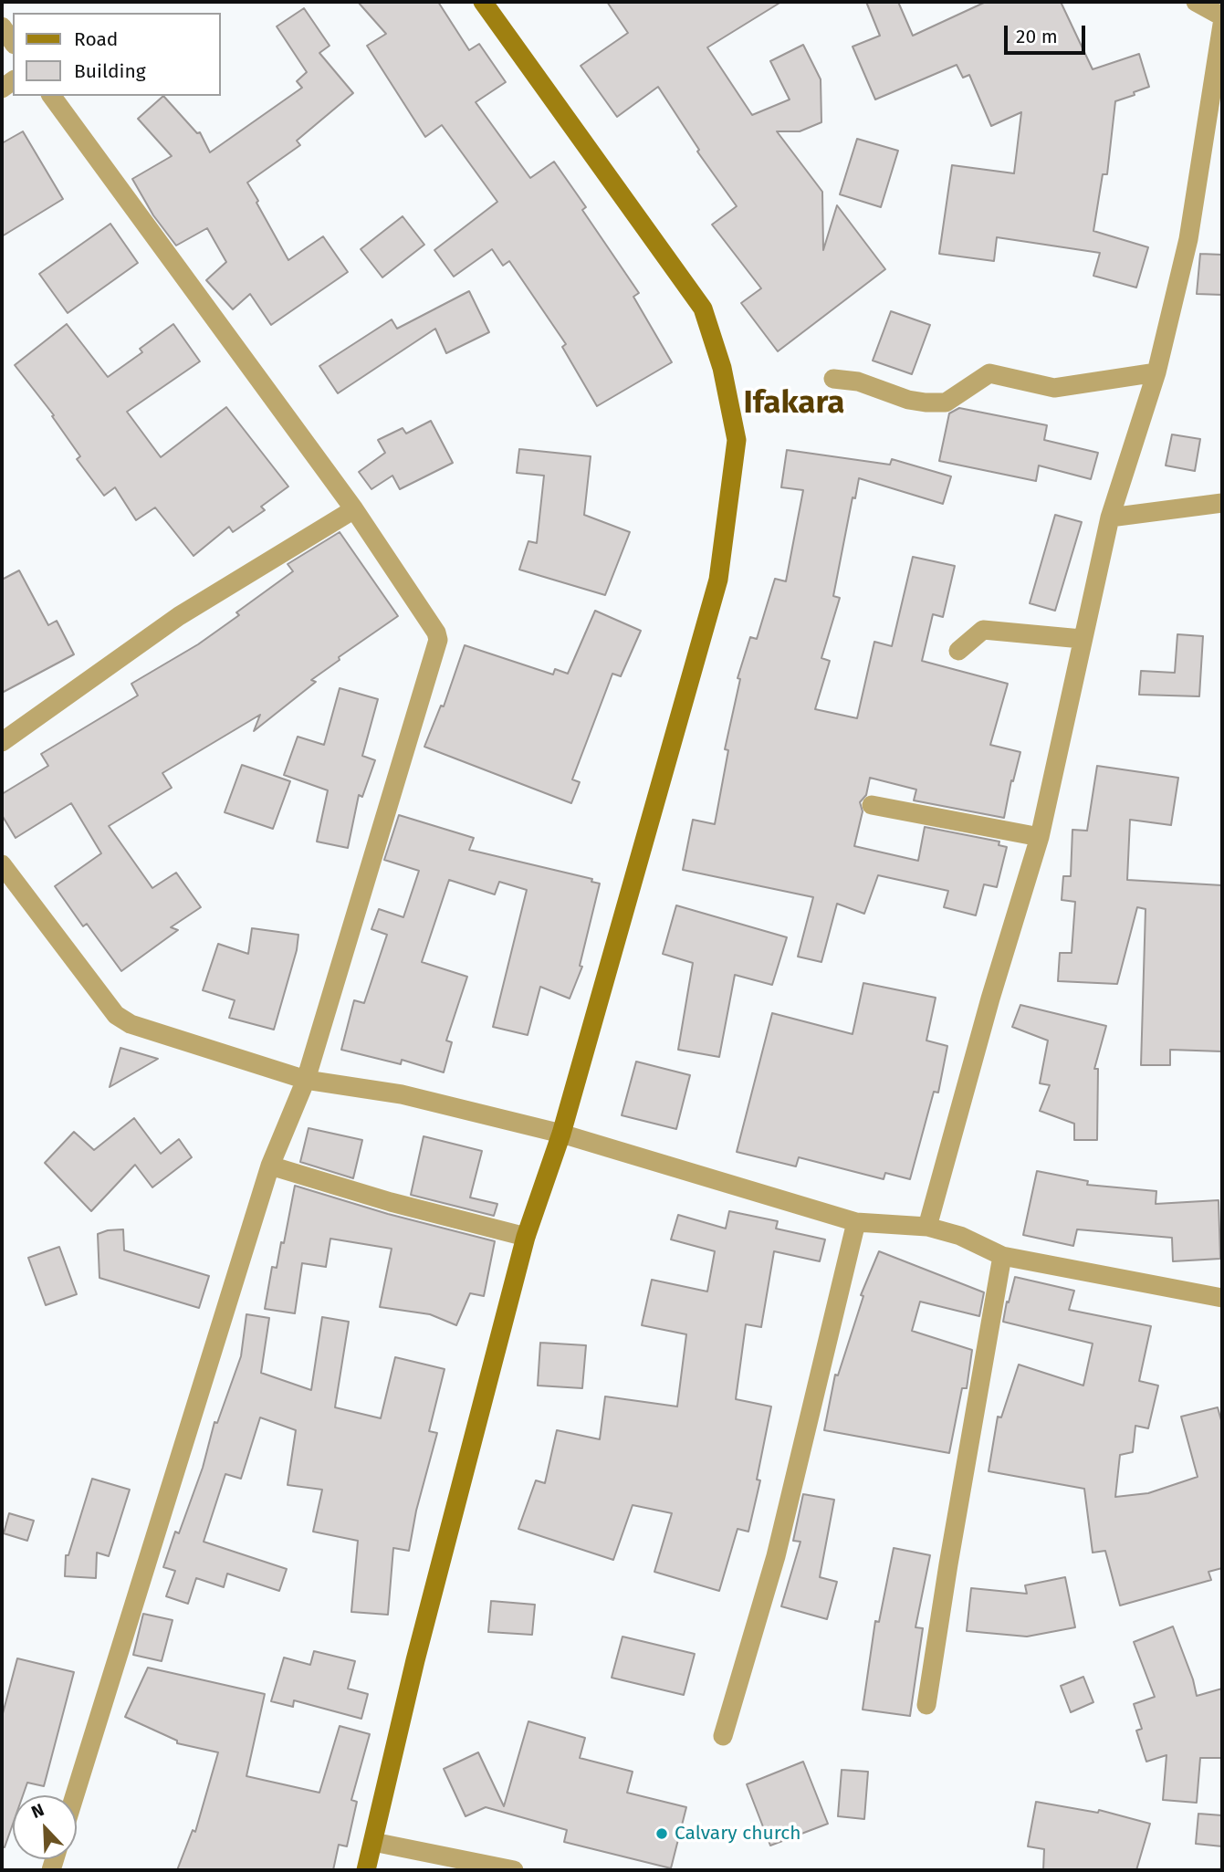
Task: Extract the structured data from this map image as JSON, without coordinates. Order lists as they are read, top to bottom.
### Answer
{
  "districts": ["Ifakara"],
  "places": ["Calvary church"],
  "legend": ["Road", "Building"],
  "scale_bar": "20 m",
  "north": "top left"
}
